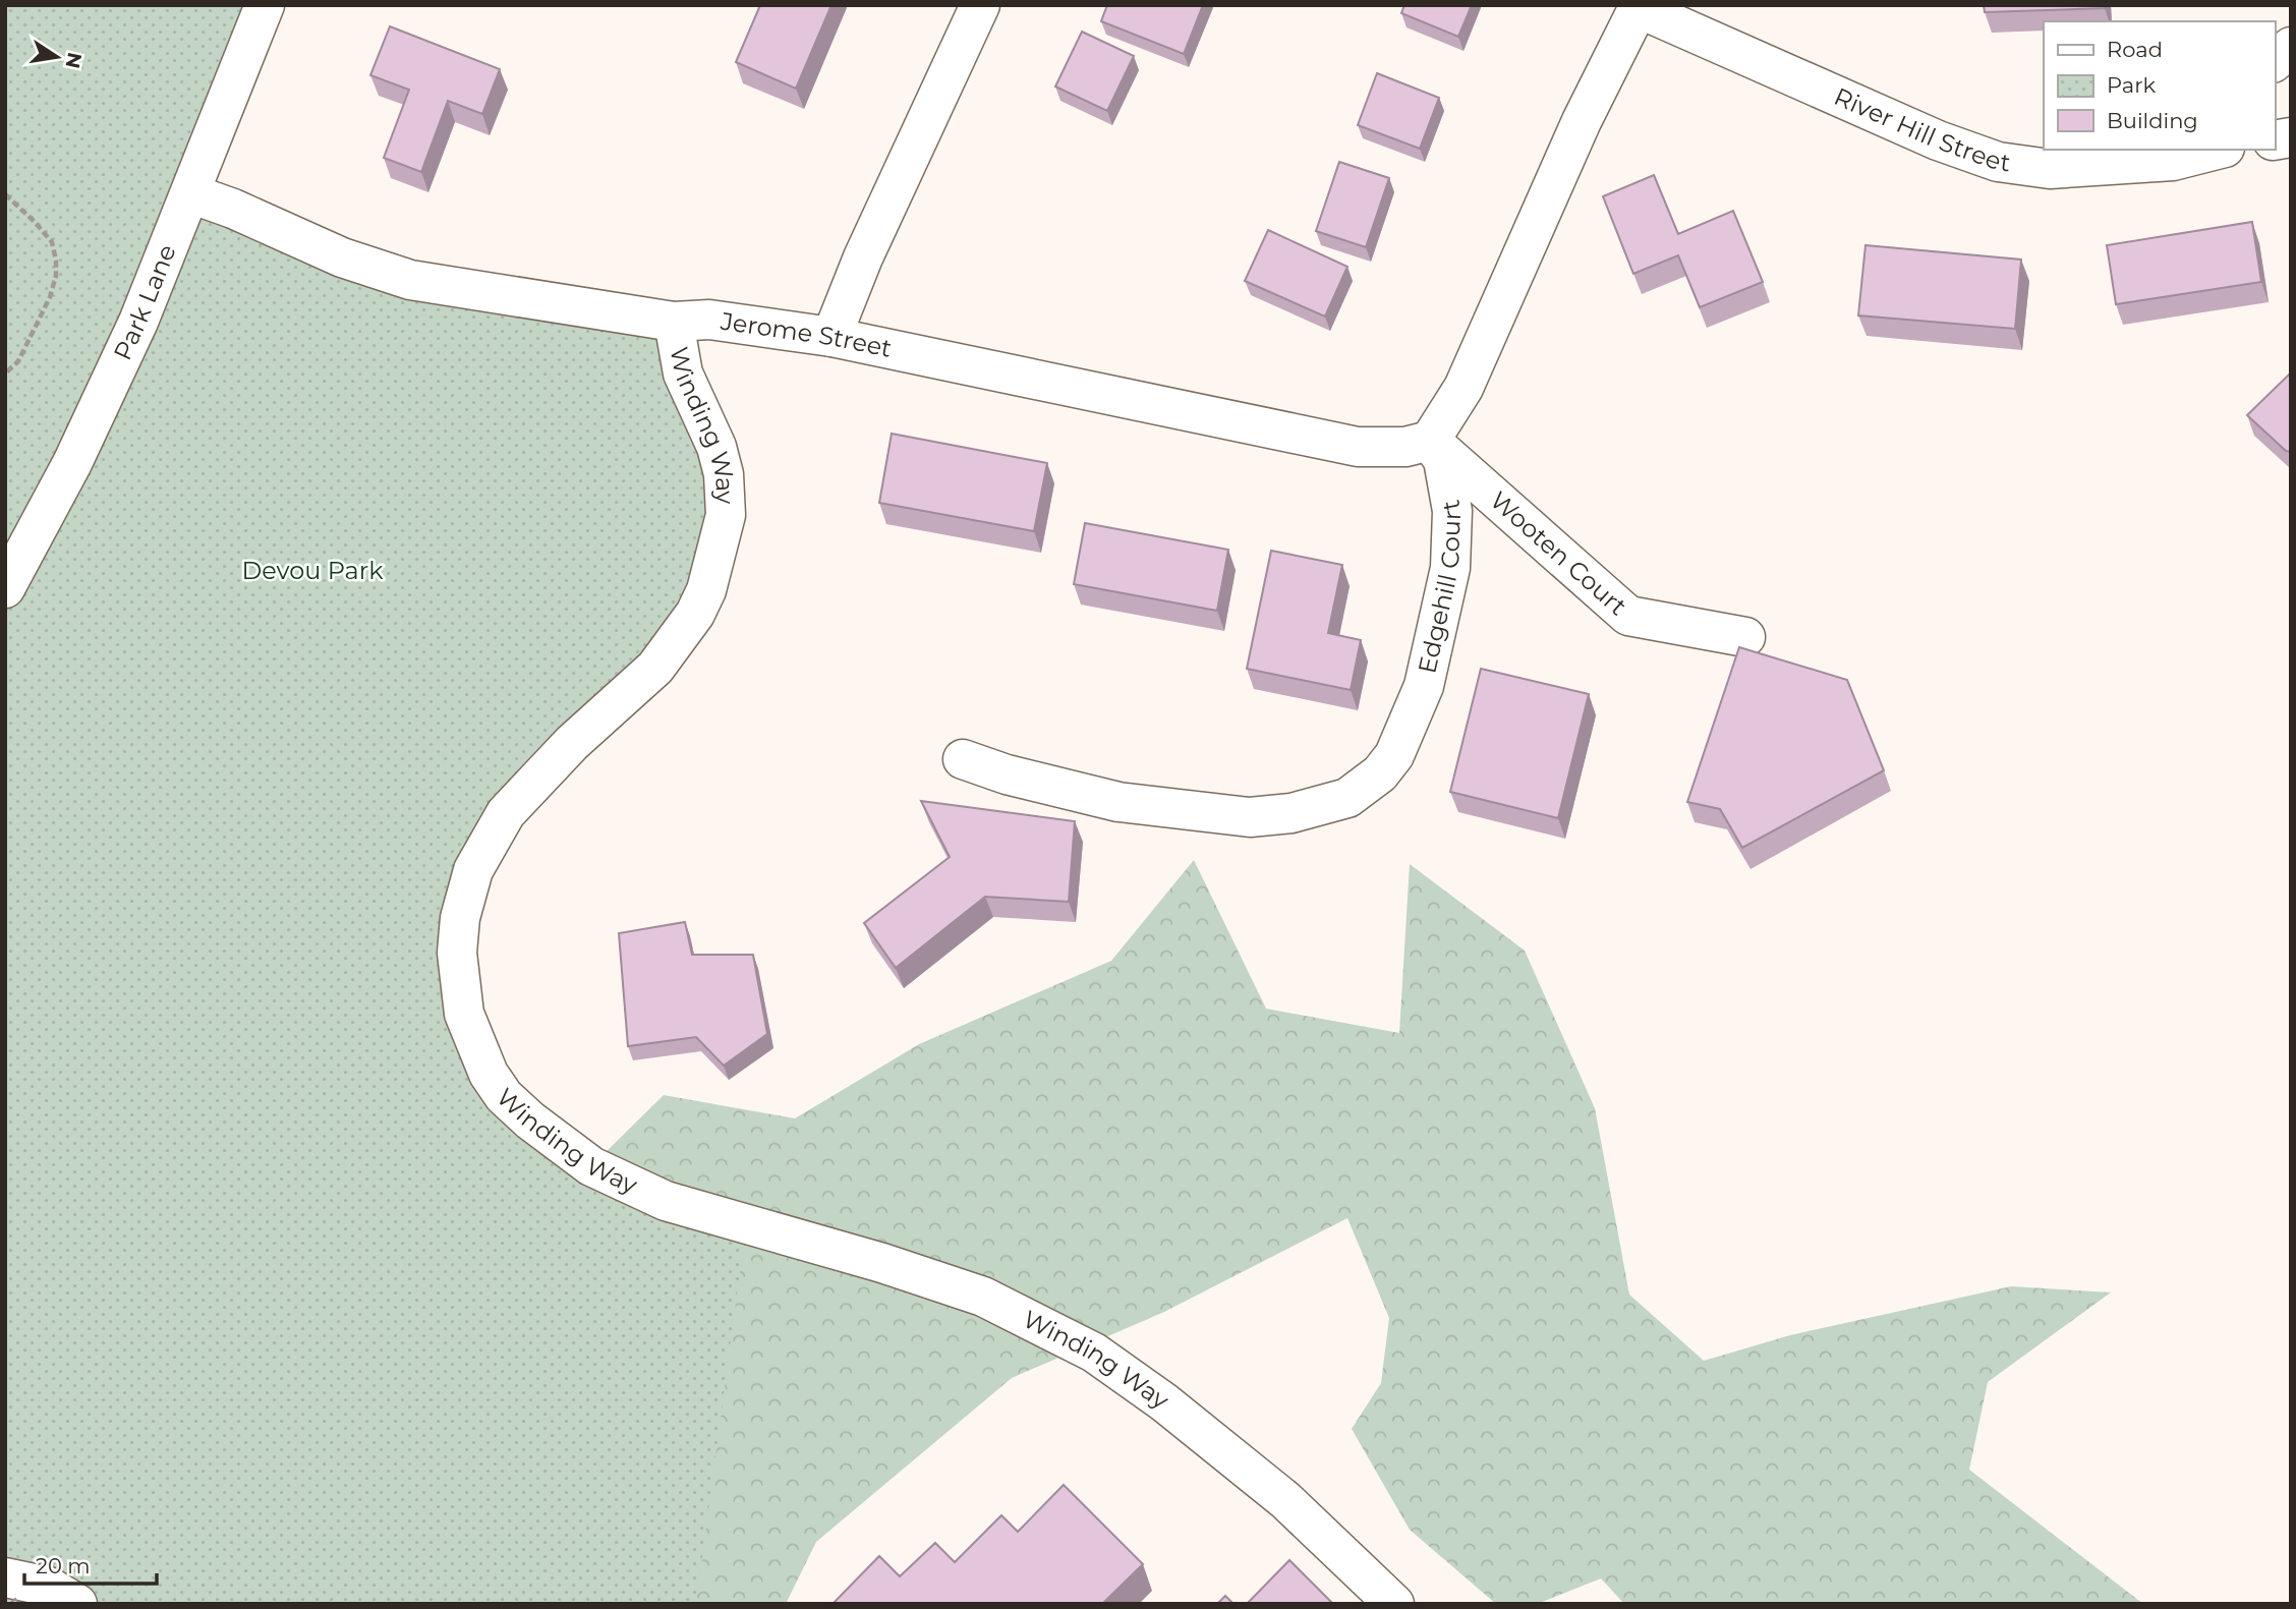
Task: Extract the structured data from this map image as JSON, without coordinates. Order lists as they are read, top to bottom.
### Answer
{
  "streets": {
    "street": [
      "River Hill Street",
      "Park Lane",
      "Jerome Street",
      "Winding Way",
      "Wooten Court",
      "Edgehill Court"
    ]
  },
  "crossings": [
    ["Park Lane", "Jerome Street"],
    ["Jerome Street", "Winding Way"],
    ["Jerome Street", "Wooten Court"],
    ["Jerome Street", "Edgehill Court"],
    ["Wooten Court", "Edgehill Court"]
  ],
  "parks": ["Devou Park"],
  "legend": ["Road", "Park", "Building"],
  "scale_bar": "20 m",
  "north": "right"
}
